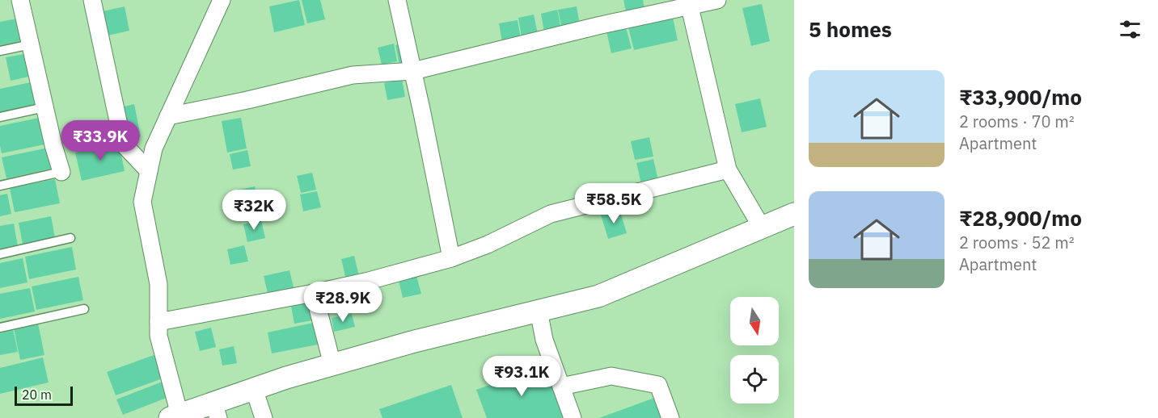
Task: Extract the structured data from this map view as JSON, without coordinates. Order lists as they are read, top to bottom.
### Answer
{
  "scale_bar": "20 m",
  "north": "bottom",
  "page": {
    "heading": "5 homes",
    "list": [
      {
        "name": "₹33,900/mo",
        "note": "2 rooms · 70 m² · Apartment"
      },
      {
        "name": "₹28,900/mo",
        "note": "2 rooms · 52 m² · Apartment"
      }
    ],
    "price": [
      "₹33.9K",
      "₹58.5K",
      "₹32K",
      "₹28.9K",
      "₹93.1K"
    ],
    "scale": "20 m"
  }
}
